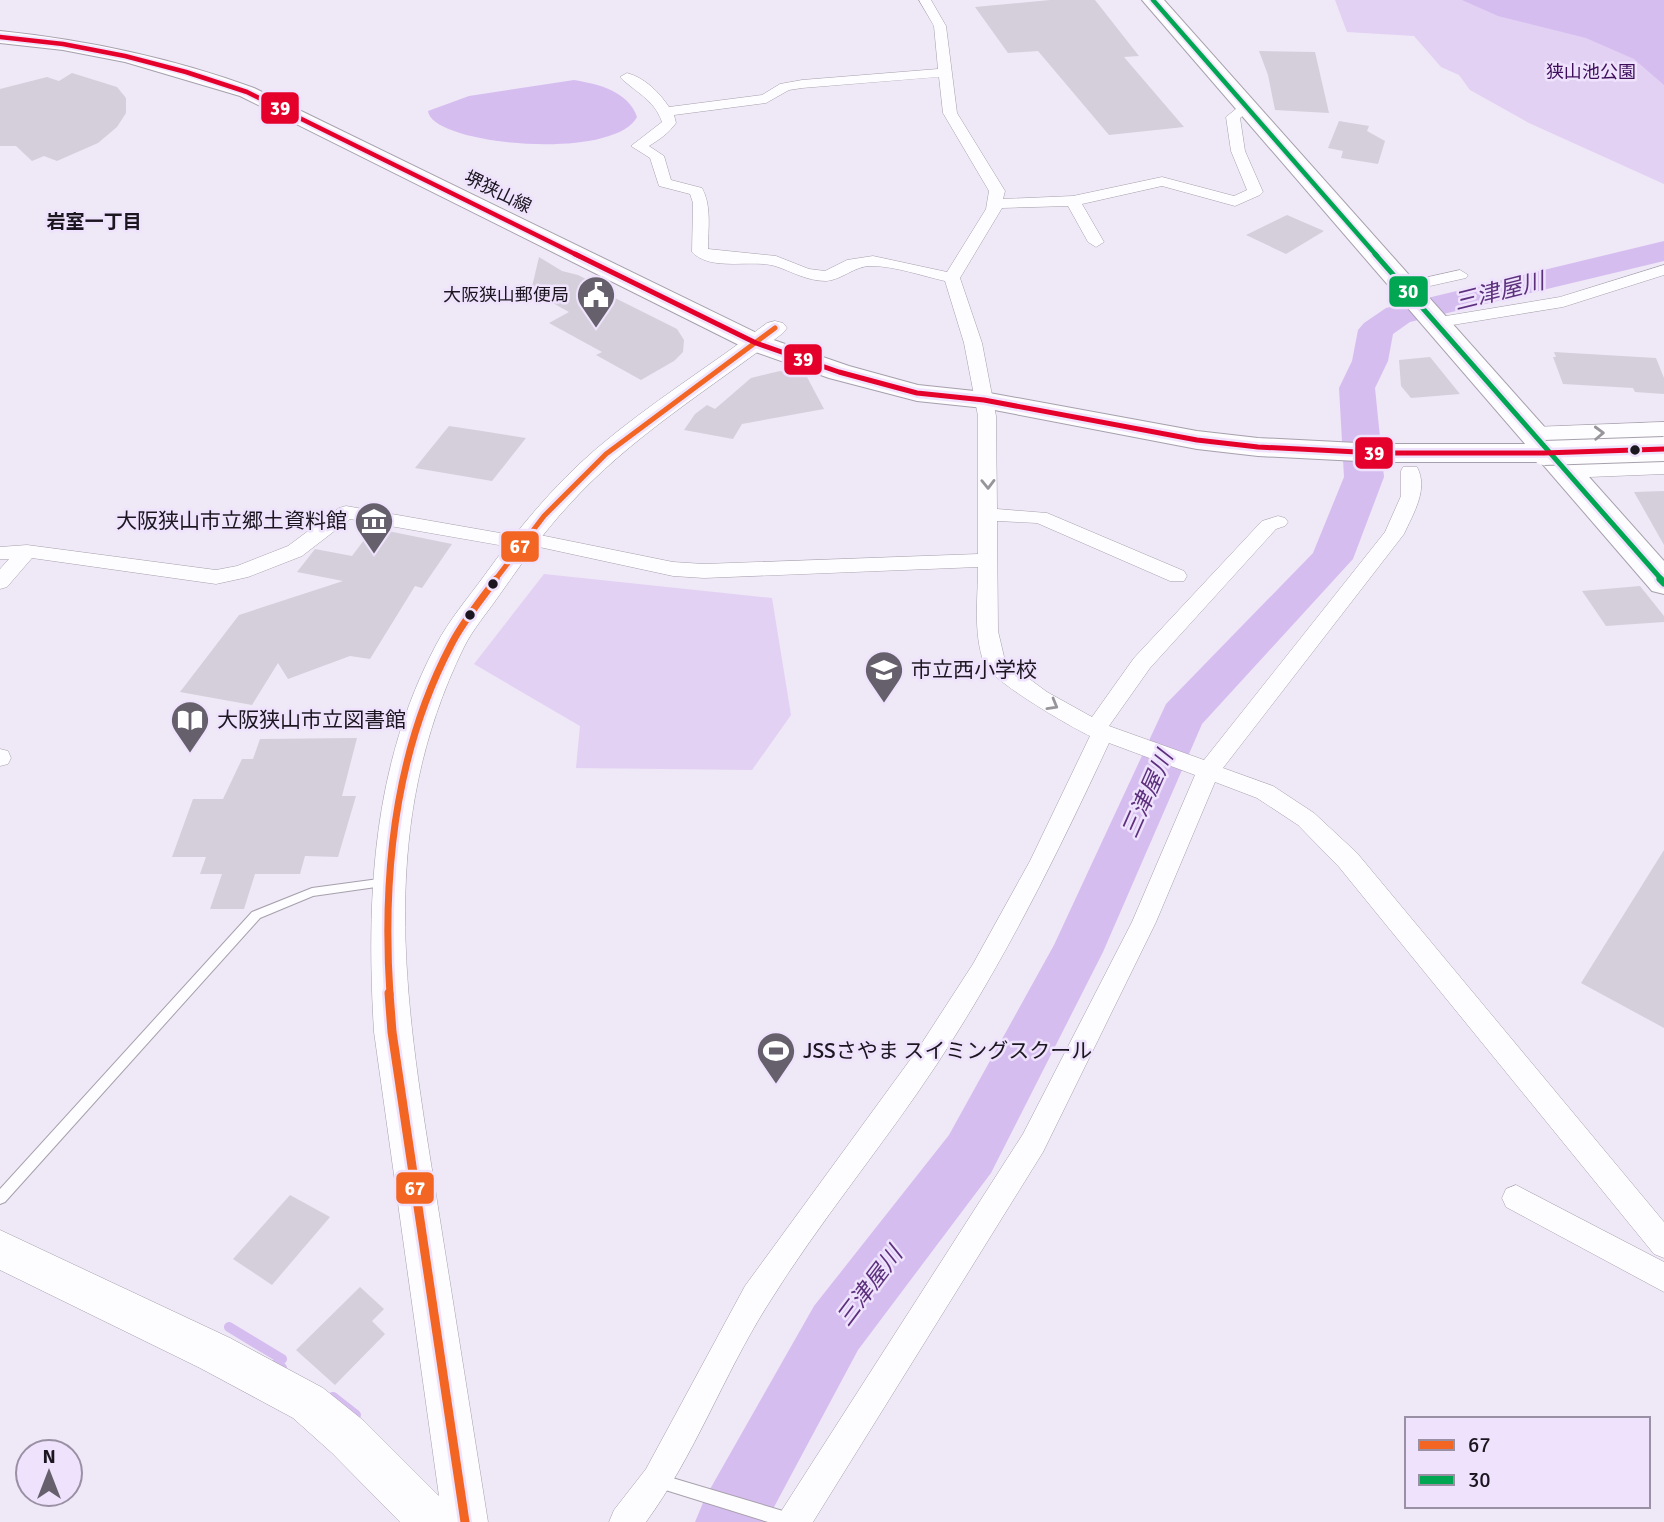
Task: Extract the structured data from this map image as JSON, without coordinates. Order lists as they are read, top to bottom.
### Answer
{
  "streets": {
    "main road": ["堺狭山線"]
  },
  "districts": ["岩室一丁目"],
  "water": ["三津屋川"],
  "parks": ["狭山池公園"],
  "places": {
    "public building": ["大阪狭山郵便局"],
    "museum": ["大阪狭山市立郷土資料館"],
    "school or university": ["市立西小学校"],
    "library": ["大阪狭山市立図書館"],
    "sports": ["JSSさやま スイミングスクール"]
  },
  "lines": ["transit line 30", "transit line 39", "transit line 67"],
  "legend": ["67", "30"],
  "north": "top"
}
